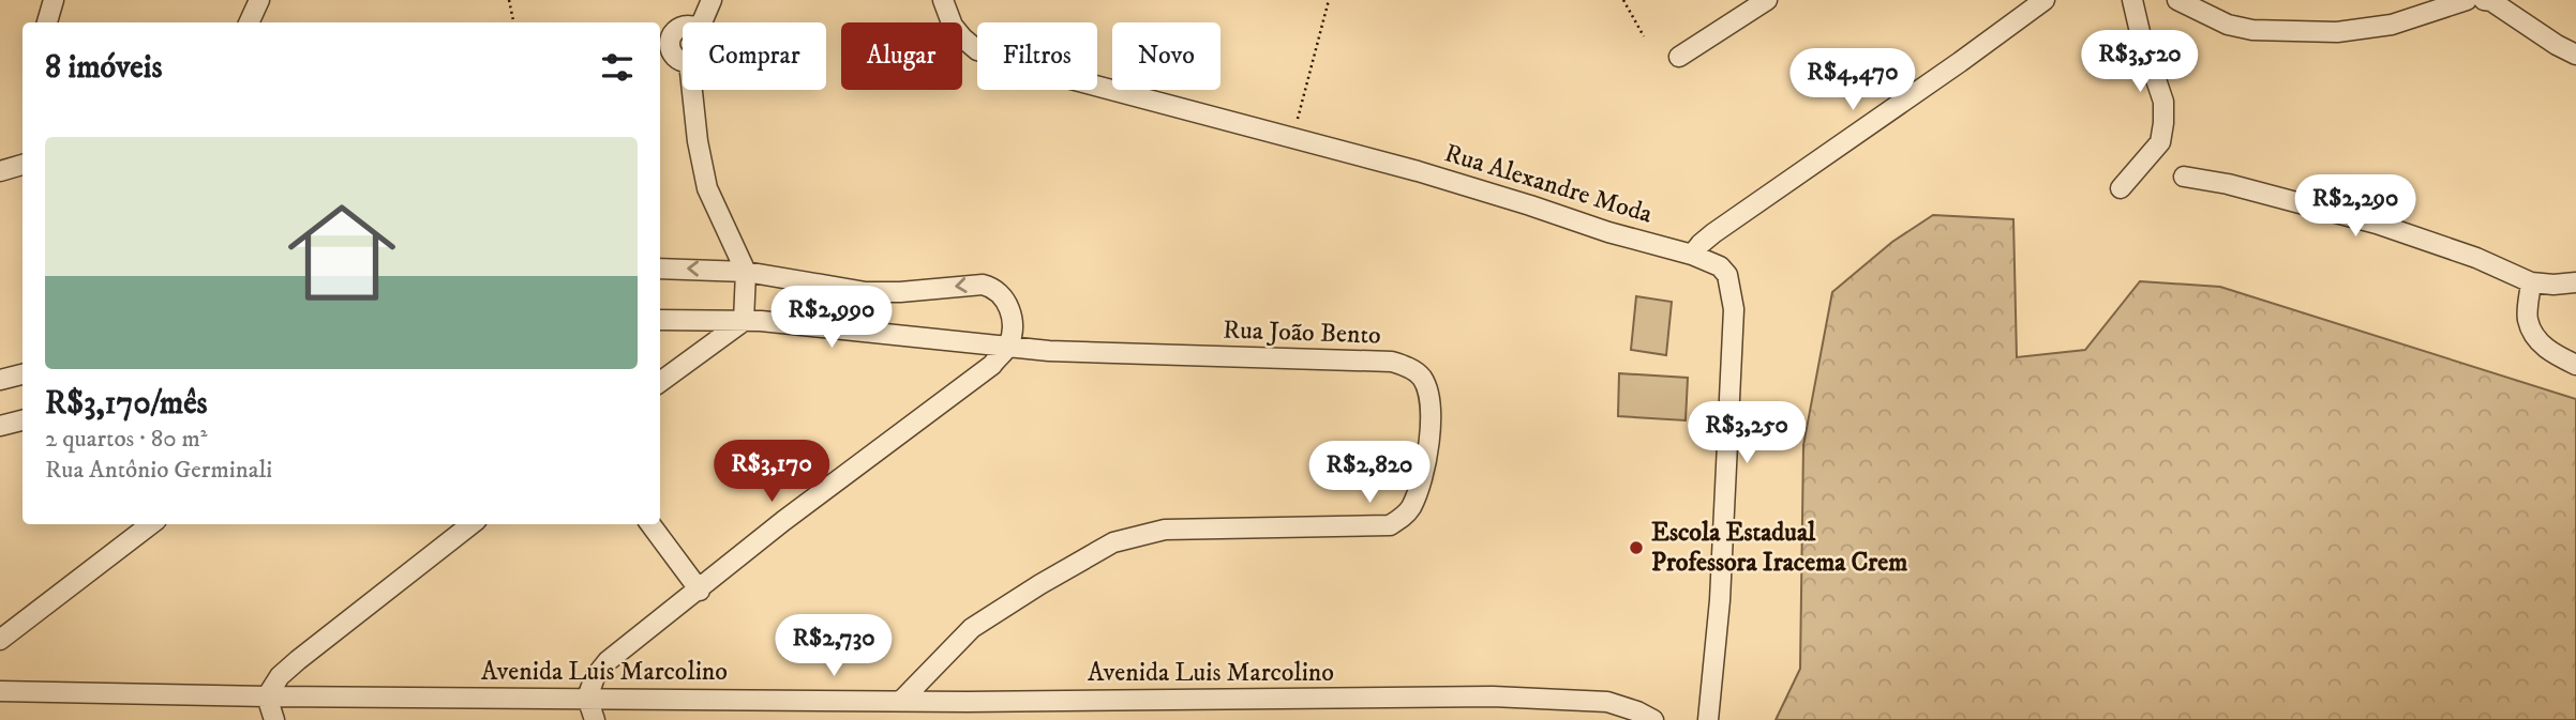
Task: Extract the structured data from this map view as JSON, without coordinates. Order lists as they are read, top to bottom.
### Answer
{
  "streets": {
    "street": ["Rua Alexandre Moda", "Rua João Bento", "Avenida Luis Marcolino"]
  },
  "crossings": [
    ["Rua João Bento", "Avenida Luis Marcolino"]
  ],
  "places": ["Escola Estadual Professora Iracema Crem"],
  "page": {
    "chip": [
      "Comprar",
      "Alugar",
      "Filtros",
      "Novo"
    ],
    "heading": "8 imóveis",
    "price": [
      "R$3,520",
      "R$4,470",
      "R$2,290",
      "R$2,990",
      "R$3,250",
      "R$3,170",
      "R$2,820",
      "R$2,730"
    ],
    "list": [
      {
        "name": "R$3,170/mês",
        "note": "2 quartos · 80 m² · Rua Antônio Germinali"
      }
    ]
  }
}
